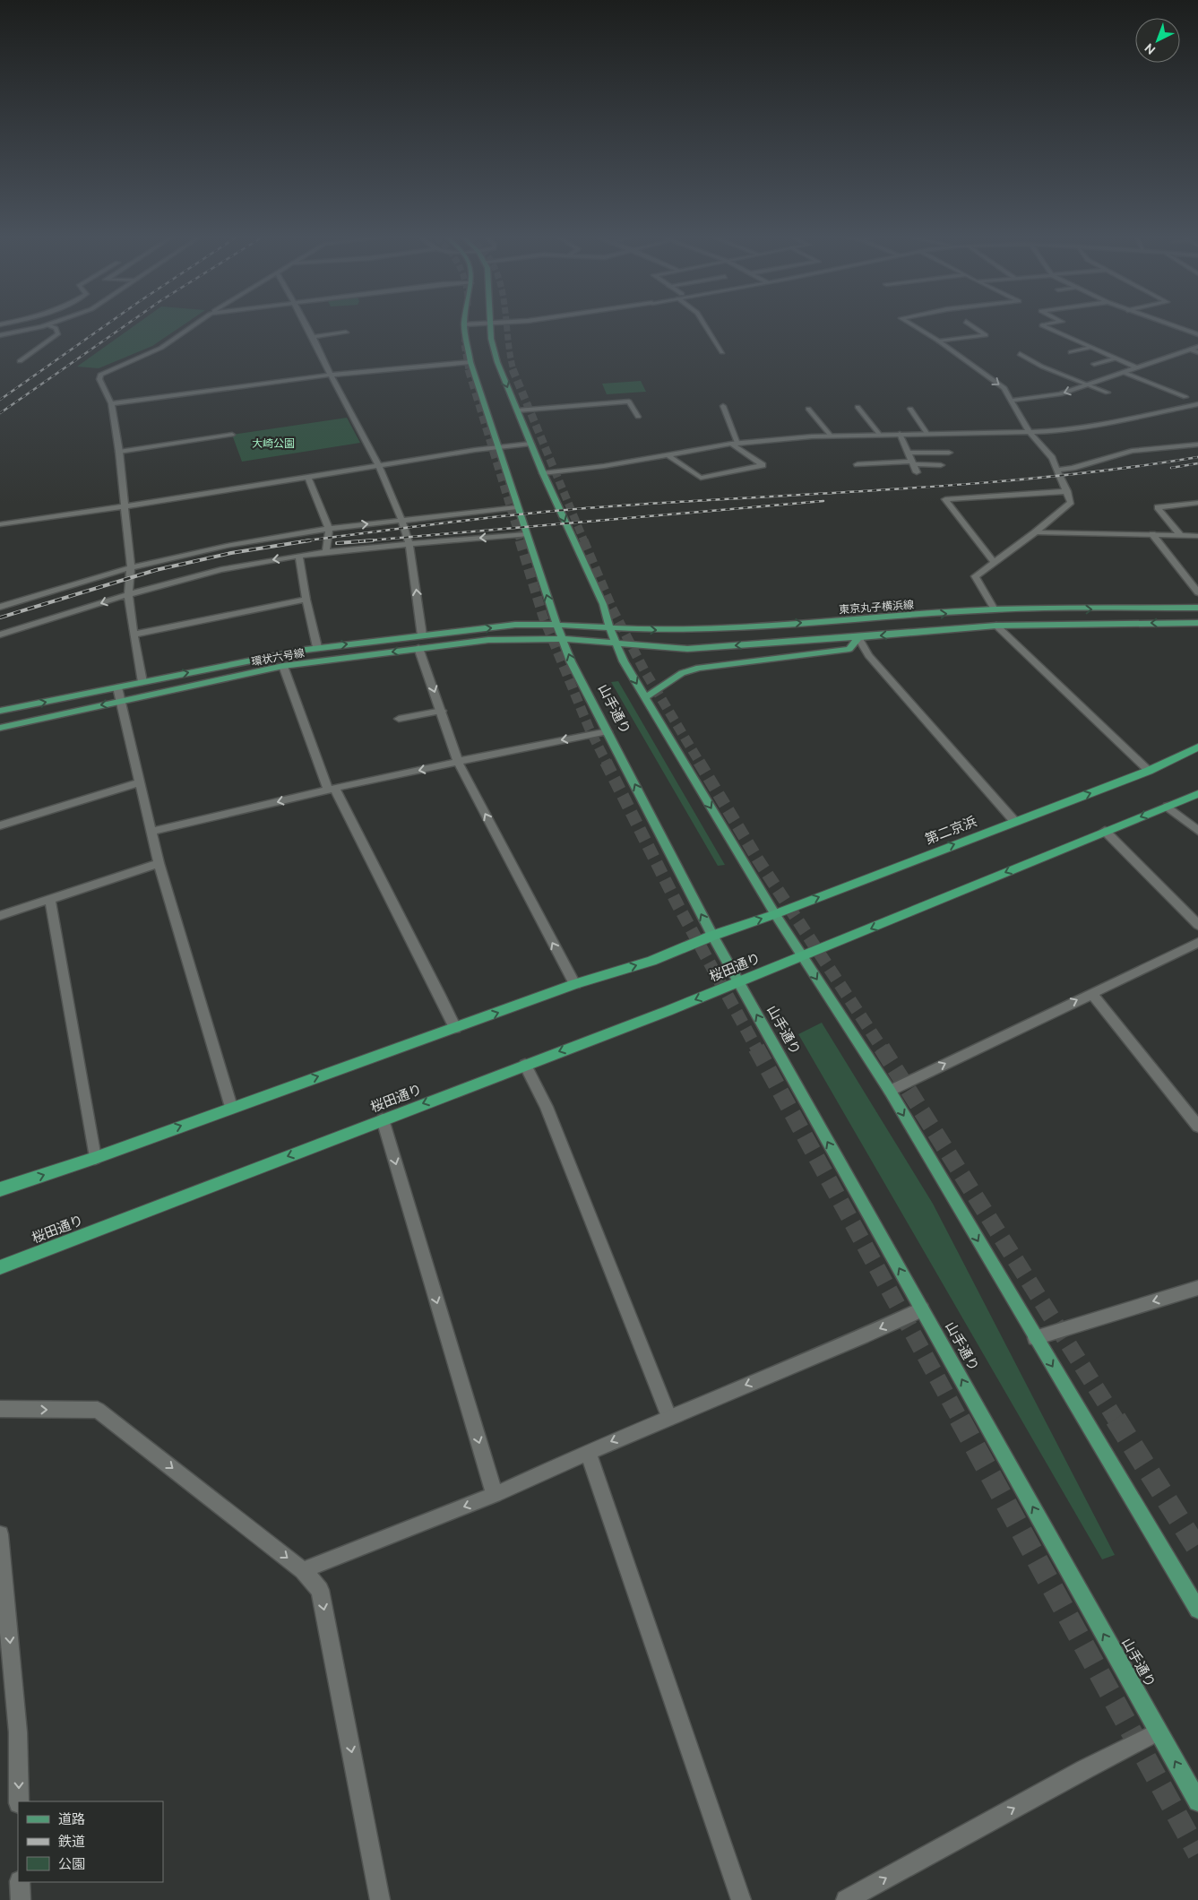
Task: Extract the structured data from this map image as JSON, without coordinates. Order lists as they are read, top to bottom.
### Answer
{
  "streets": {
    "highway": ["第二京浜", "桜田通り"],
    "main road": ["東京丸子横浜線", "環状六号線", "山手通り"]
  },
  "crossings": [
    ["東京丸子横浜線", "環状六号線"],
    ["東京丸子横浜線", "山手通り"],
    ["環状六号線", "山手通り"],
    ["山手通り", "第二京浜"],
    ["山手通り", "桜田通り"]
  ],
  "parks": ["大崎公園"],
  "legend": ["道路", "鉄道", "公園"],
  "north": "bottom left"
}
